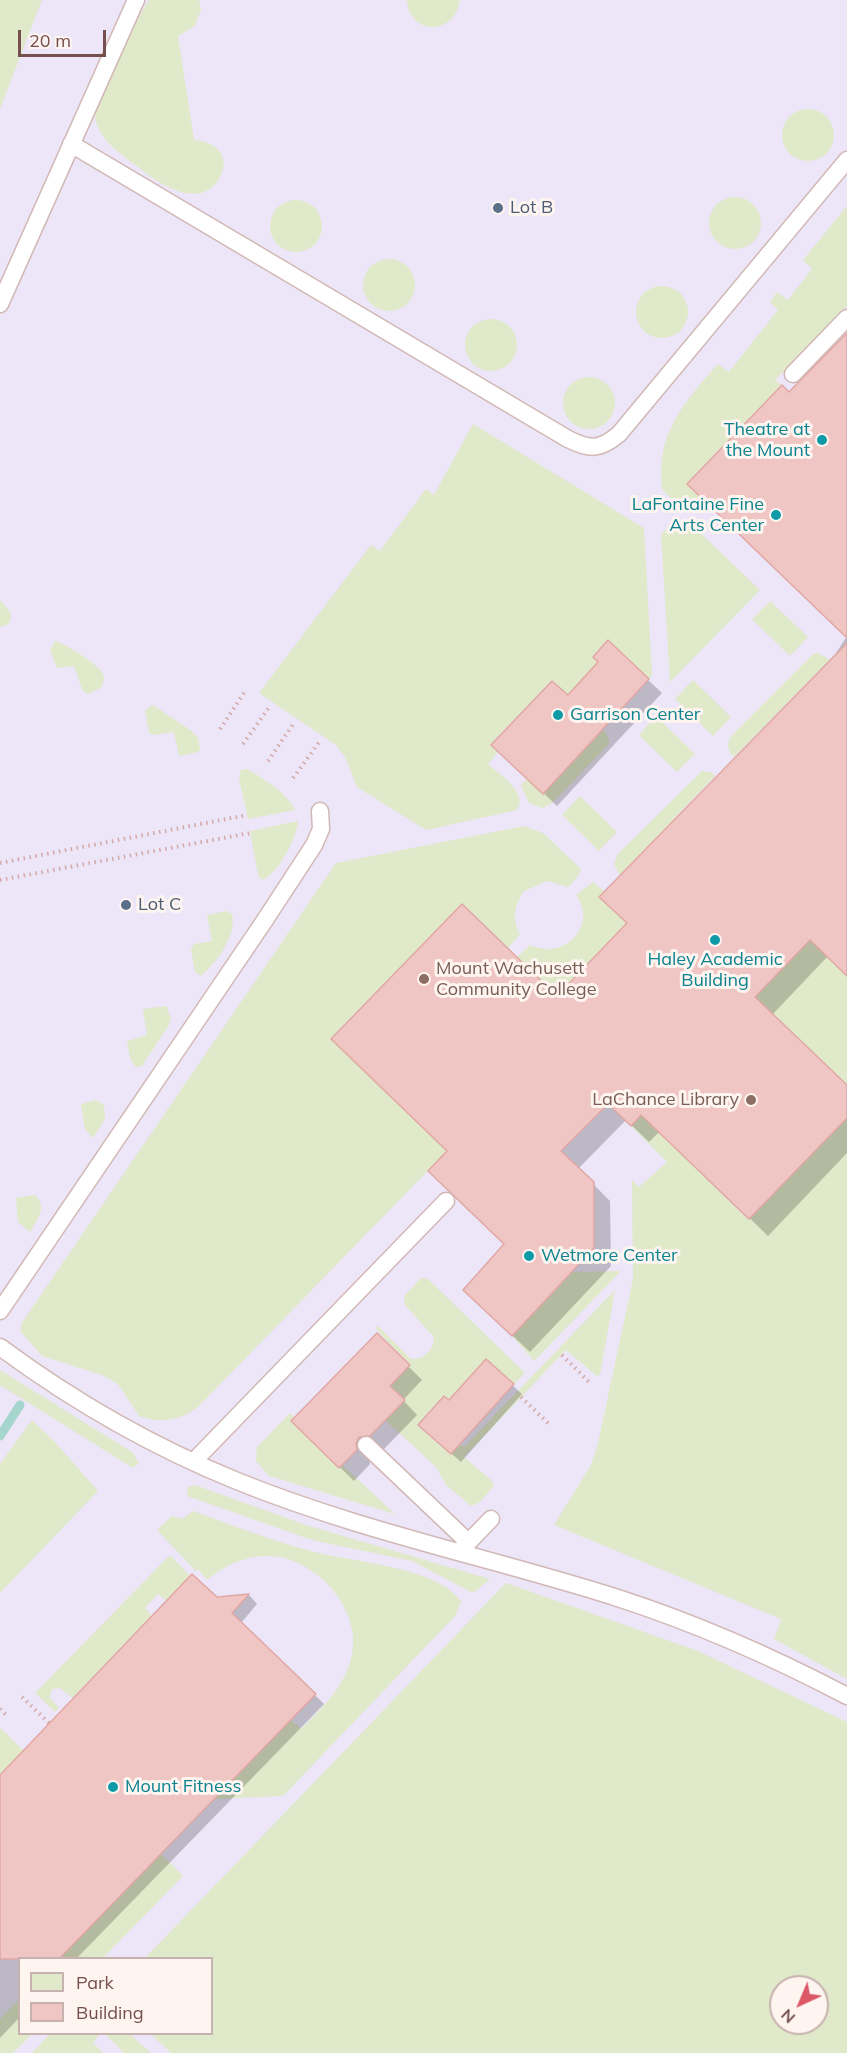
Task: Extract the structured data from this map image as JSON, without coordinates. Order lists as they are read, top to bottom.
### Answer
{
  "places": [
    "Lot B",
    "Theatre at the Mount",
    "LaFontaine Fine Arts Center",
    "Garrison Center",
    "Lot C",
    "Haley Academic Building",
    "Mount Wachusett Community College",
    "LaChance Library",
    "Wetmore Center",
    "Mount Fitness"
  ],
  "legend": ["Park", "Building"],
  "scale_bar": "20 m",
  "north": "bottom left"
}
